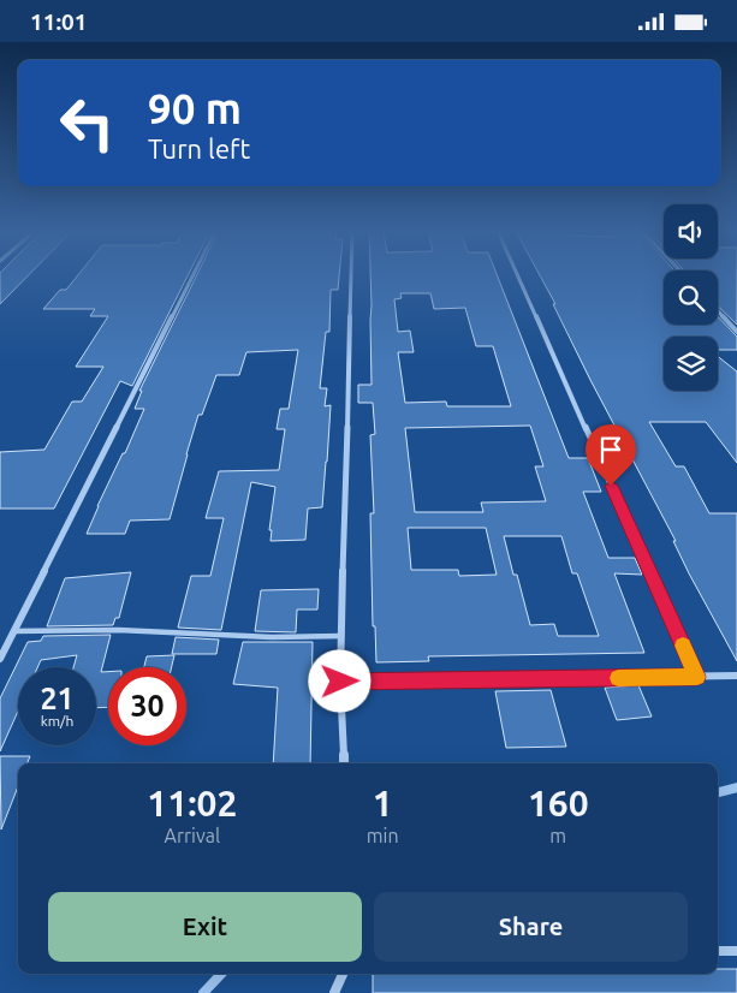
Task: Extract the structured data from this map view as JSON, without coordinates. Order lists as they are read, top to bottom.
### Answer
{
  "page": {
    "status": "11:01",
    "turn": ["90 m", "Turn left"],
    "speed": "21 km/h",
    "limit": "30",
    "eta": [
      "11:02",
      "Arrival",
      "1",
      "min",
      "160",
      "m"
    ],
    "buttons": ["Exit", "Share"]
  }
}
